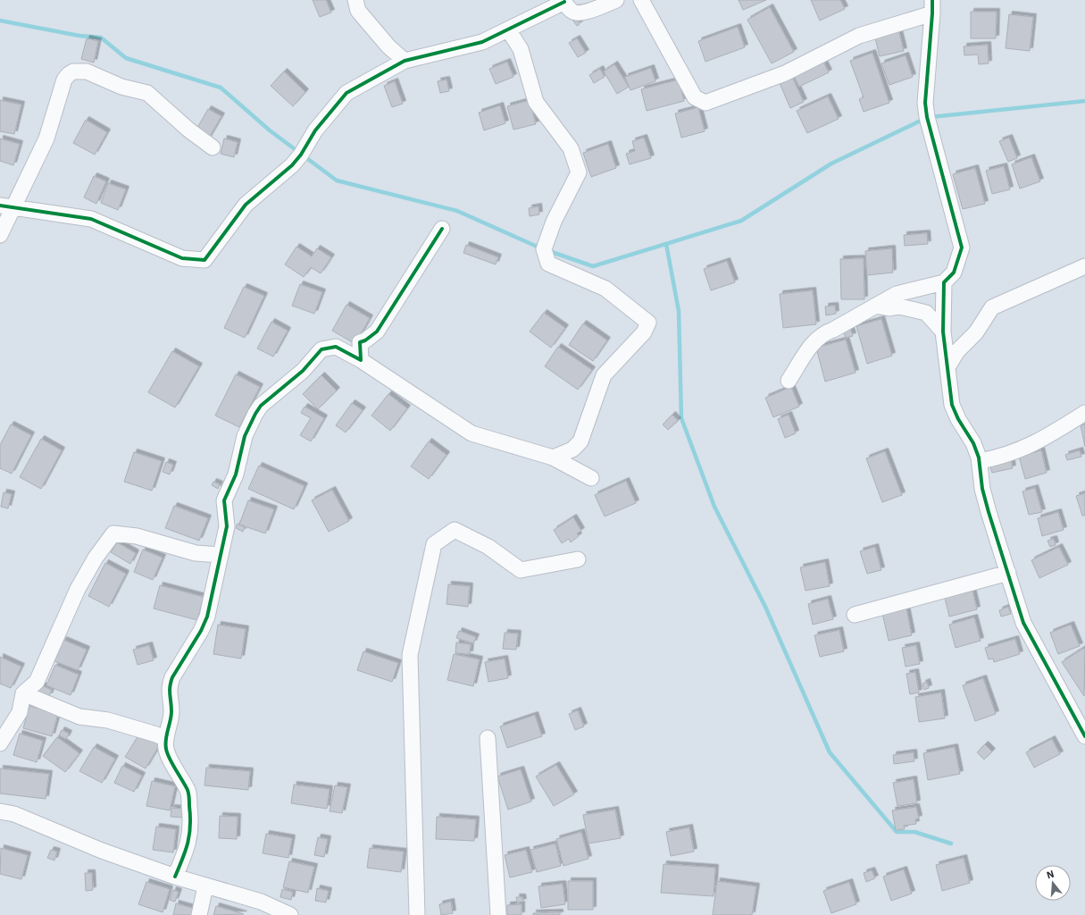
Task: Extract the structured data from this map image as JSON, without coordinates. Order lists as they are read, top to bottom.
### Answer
{
  "north": "top"
}
